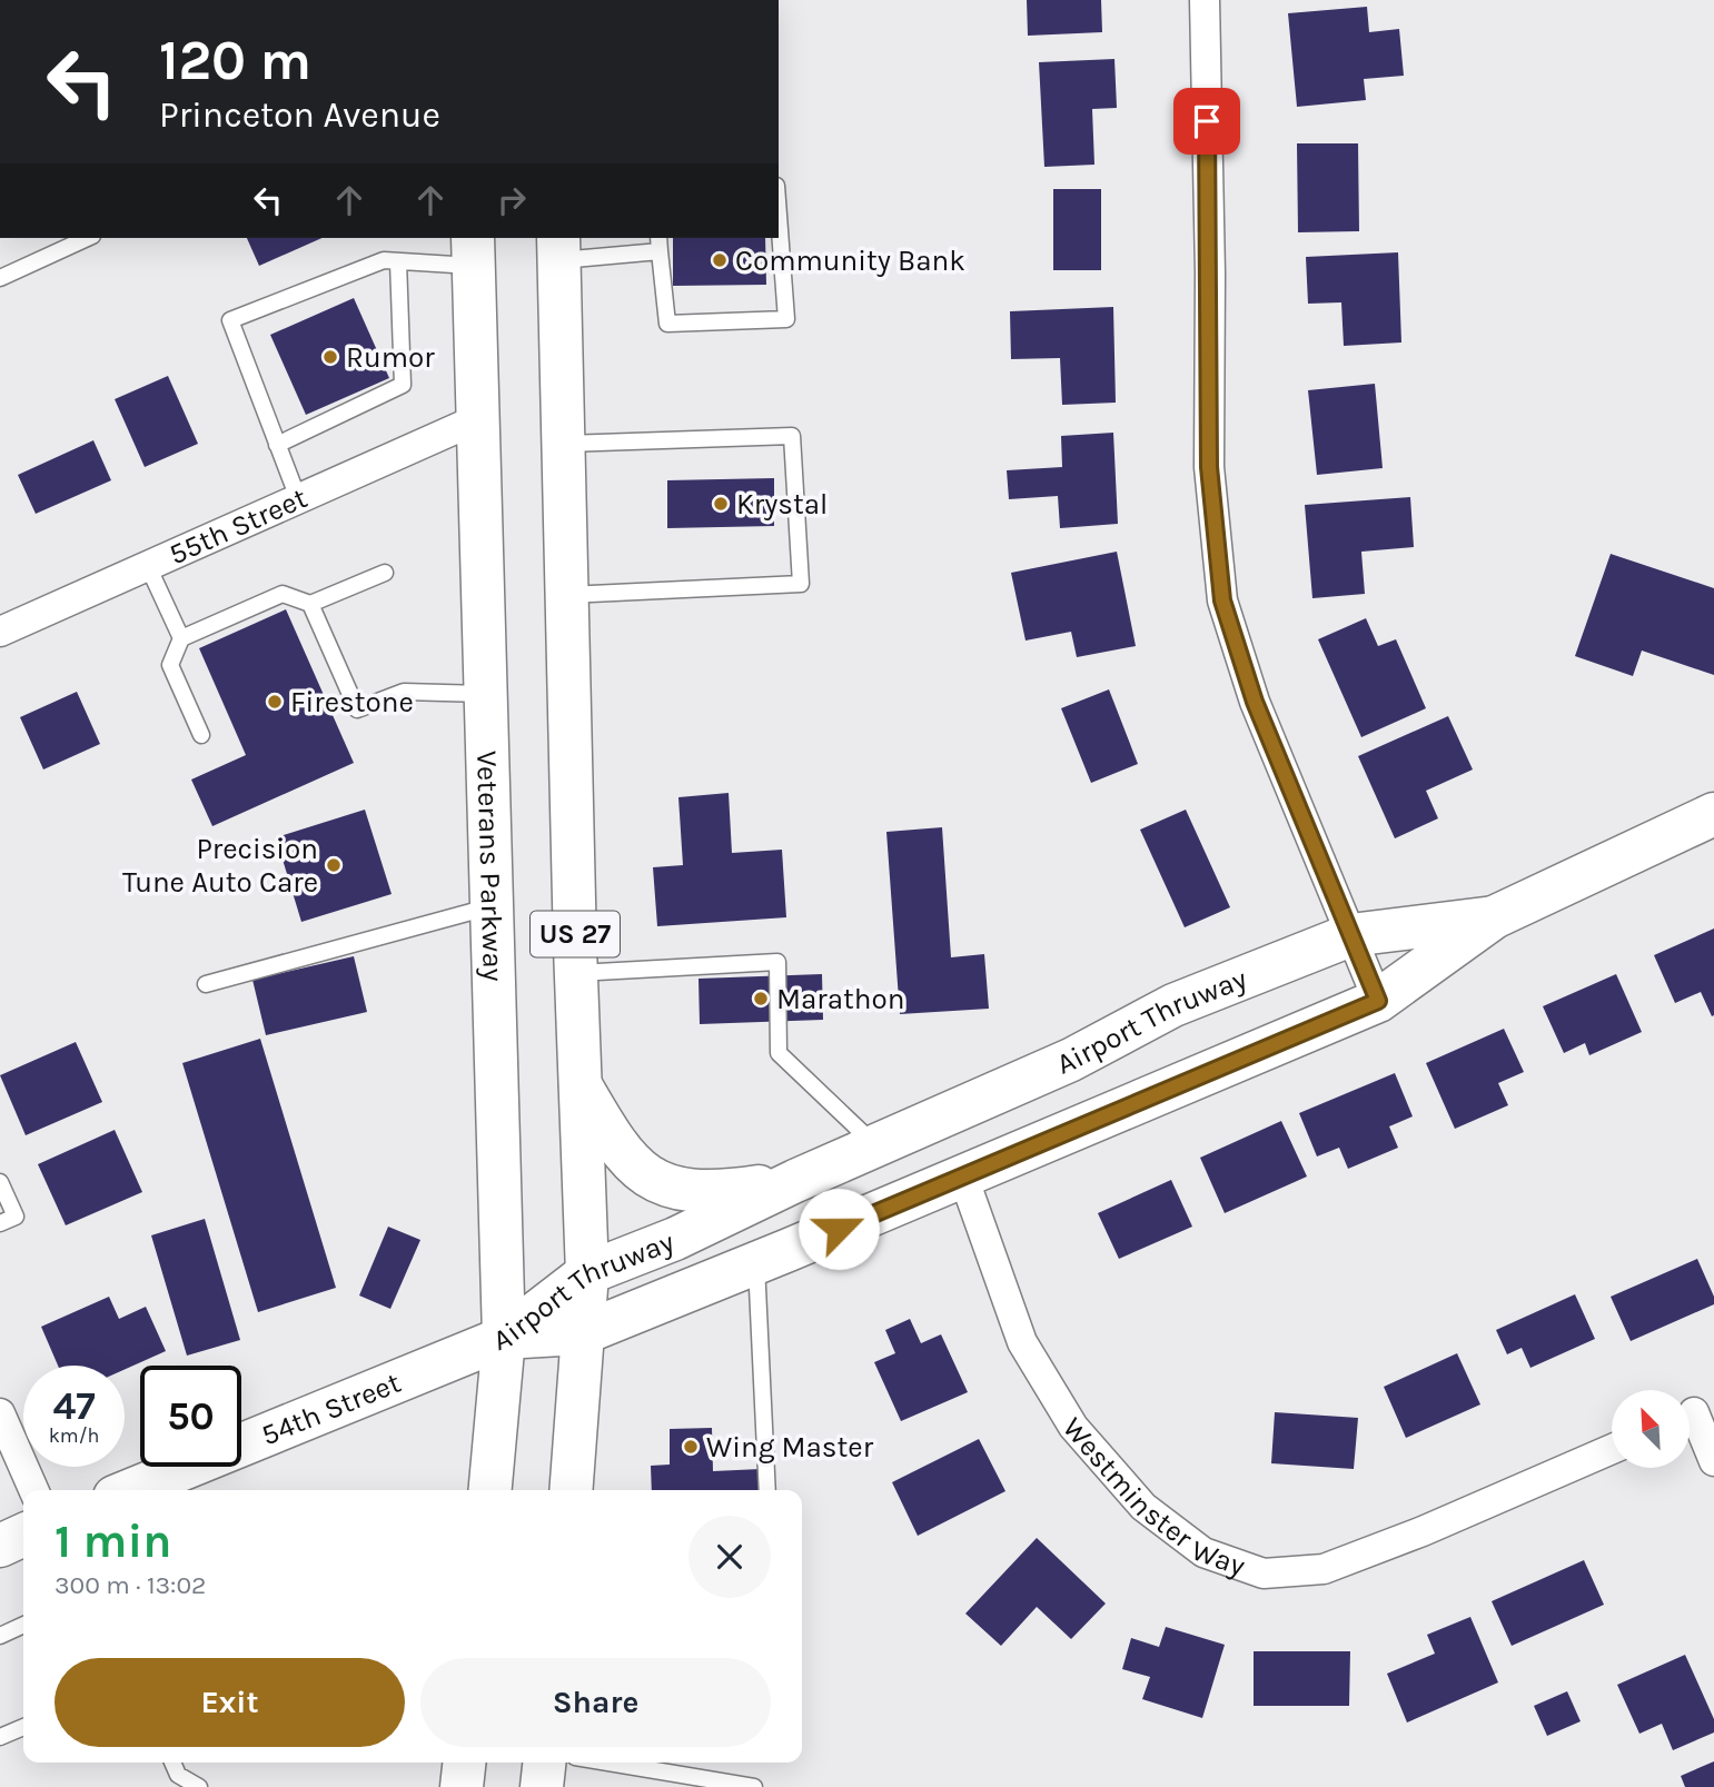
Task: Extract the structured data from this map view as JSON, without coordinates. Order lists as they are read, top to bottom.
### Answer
{
  "streets": {
    "main road": [
      "Veterans Parkway",
      "US 27",
      "Airport Thruway",
      "54th Street"
    ],
    "street": ["55th Street", "Westminster Way"]
  },
  "crossings": [
    ["55th Street", "Veterans Parkway"],
    ["Veterans Parkway", "Airport Thruway"],
    ["Veterans Parkway", "54th Street"],
    ["US 27", "Airport Thruway"],
    ["Airport Thruway", "54th Street"],
    ["Airport Thruway", "Westminster Way"]
  ],
  "places": [
    "Community Bank",
    "Rumor",
    "Krystal",
    "Firestone",
    "Precision Tune Auto Care",
    "Marathon",
    "Wing Master"
  ],
  "north": "top left",
  "page": {
    "turn": ["120 m", "Princeton Avenue"],
    "speed": "47 km/h",
    "limit": "50",
    "heading": ["1 min", "300 m · 13:02"],
    "buttons": ["Exit", "Share"]
  }
}
